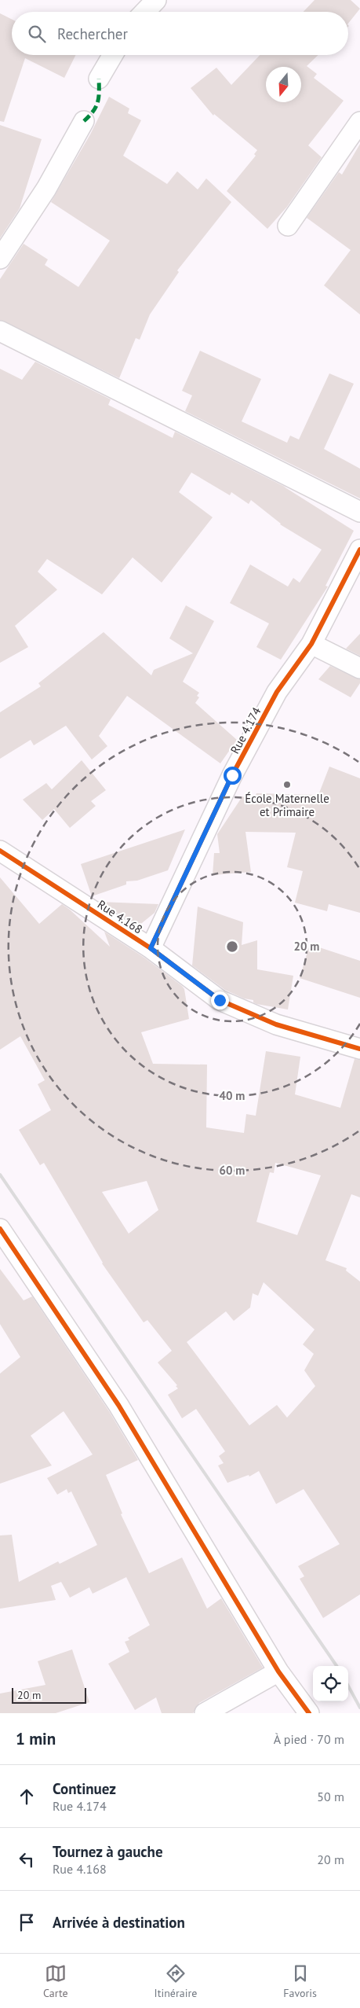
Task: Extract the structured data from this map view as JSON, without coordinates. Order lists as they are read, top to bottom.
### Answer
{
  "streets": {
    "street": ["Rue 4.174", "Rue 4.168"]
  },
  "crossings": [
    ["Rue 4.174", "Rue 4.168"]
  ],
  "places": ["École Maternelle et Primaire"],
  "scale_bar": "20 m",
  "north": "bottom",
  "page": {
    "search": "Rechercher",
    "scale": "20 m",
    "heading": ["1 min", "À pied · 70 m"],
    "list": [
      ["Continuez", "Rue 4.174", "50 m"],
      ["Tournez à gauche", "Rue 4.168", "20 m"],
      "Arrivée à destination"
    ],
    "nav": ["Carte", "Itinéraire", "Favoris"]
  },
  "rings": ["20 m", "40 m", "60 m"]
}
